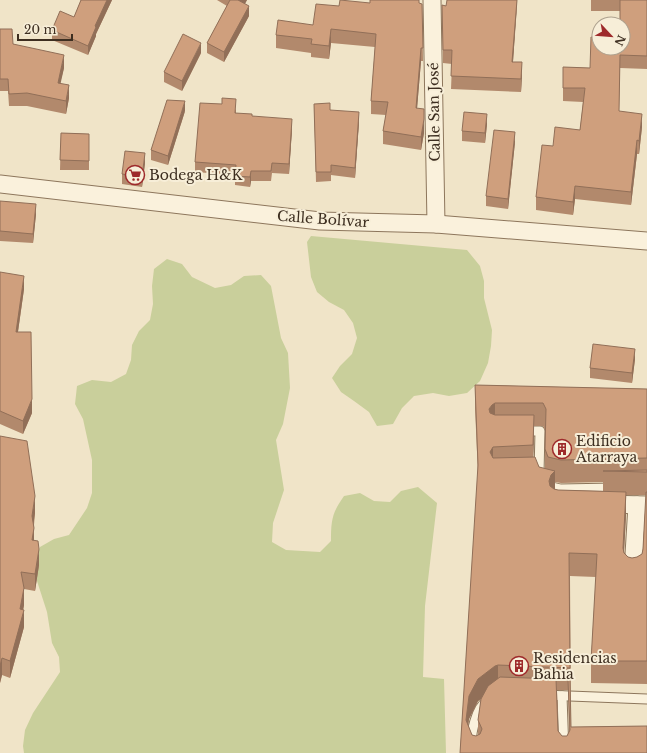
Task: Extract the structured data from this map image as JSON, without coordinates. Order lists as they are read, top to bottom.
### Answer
{
  "streets": {
    "street": ["Calle San José", "Calle Bolívar"]
  },
  "crossings": [
    ["Calle San José", "Calle Bolívar"]
  ],
  "places": {
    "supermarket": ["Bodega H&K"],
    "building": ["Edificio Atarraya", "Residencias Bahia"]
  },
  "scale_bar": "20 m",
  "north": "bottom right"
}
